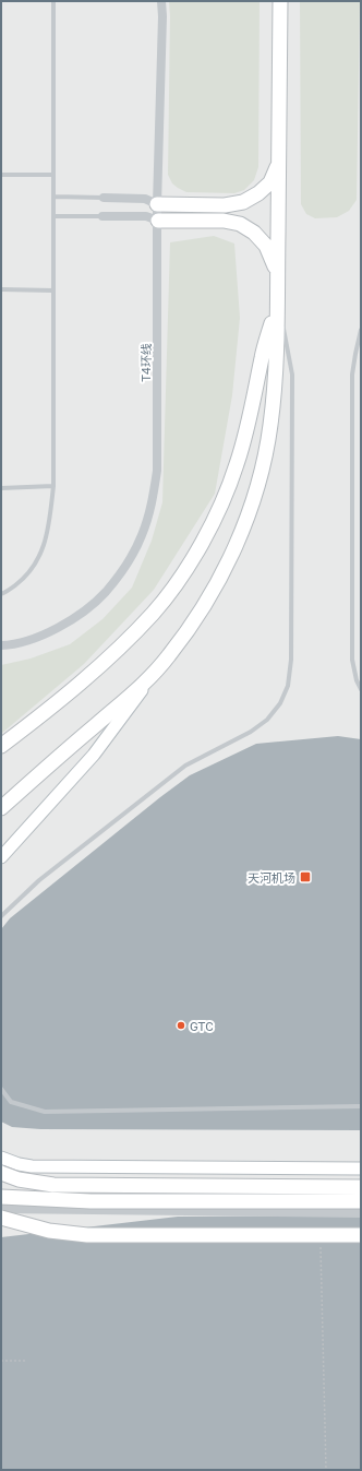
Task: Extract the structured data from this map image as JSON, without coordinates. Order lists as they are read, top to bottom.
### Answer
{
  "streets": {
    "street": ["T4环线"]
  },
  "places": {
    "transit": ["天河机场"],
    "other": ["GTC"]
  }
}
